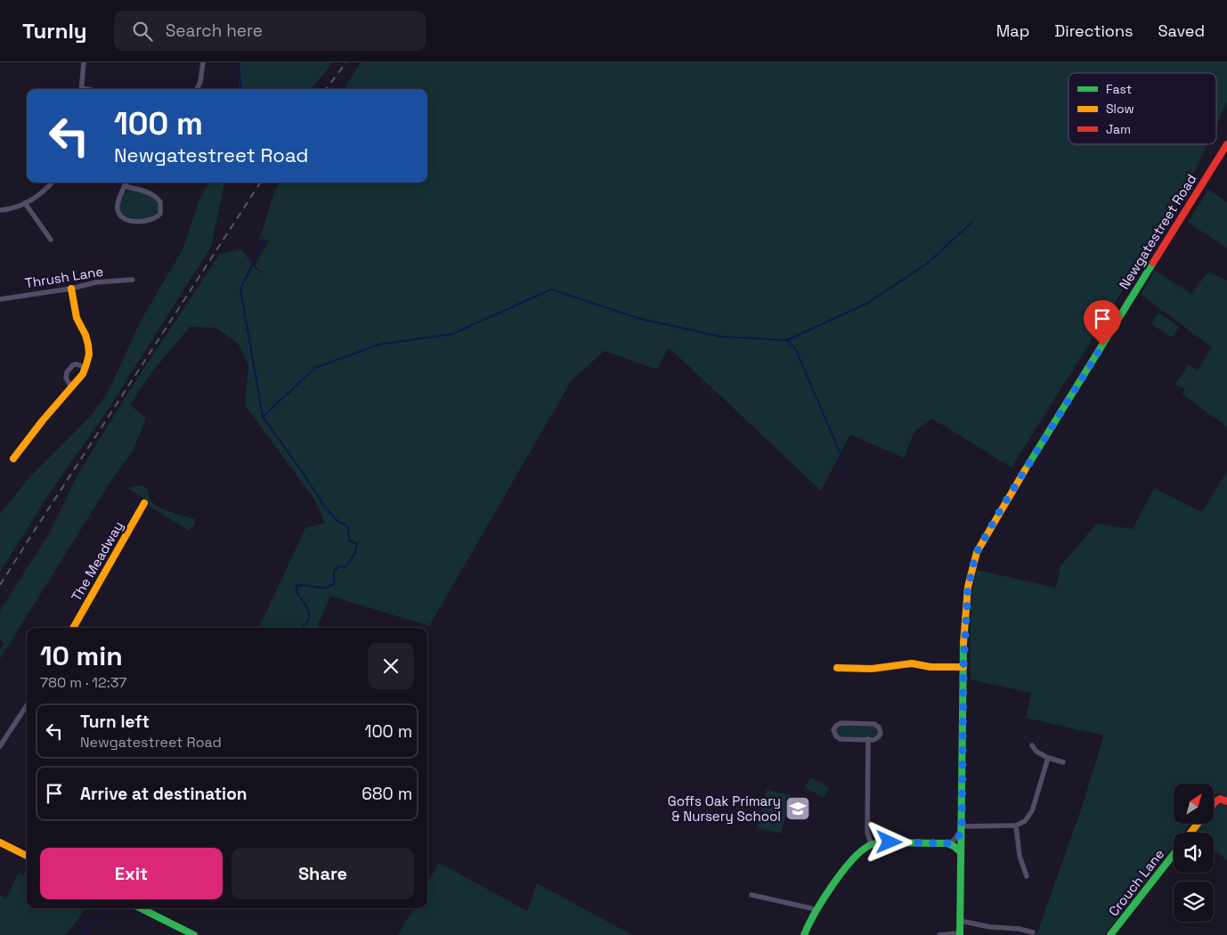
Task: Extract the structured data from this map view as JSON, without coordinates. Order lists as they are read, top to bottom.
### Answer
{
  "streets": {
    "street": [
      "Newgatestreet Road",
      "Thrush Lane",
      "The Meadway",
      "Crouch Lane"
    ]
  },
  "places": {
    "school or university": ["Goffs Oak Primary & Nursery School"]
  },
  "legend": ["Fast", "Slow", "Jam"],
  "north": "top right",
  "page": {
    "header": "Turnly",
    "search": "Search here",
    "nav": ["Map", "Directions", "Saved"],
    "turn": ["100 m", "Newgatestreet Road"],
    "heading": ["10 min", "780 m · 12:37"],
    "list": [
      {
        "name": "Turn left",
        "note": "Newgatestreet Road",
        "value": "100 m"
      },
      {
        "name": "Arrive at destination",
        "value": "680 m"
      }
    ],
    "buttons": ["Exit", "Share"]
  }
}
